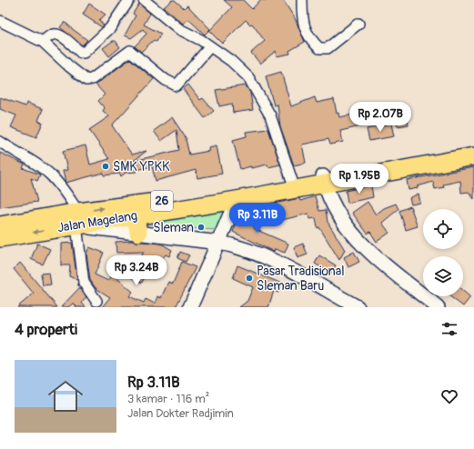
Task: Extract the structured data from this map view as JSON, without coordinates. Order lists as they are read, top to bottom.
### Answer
{
  "streets": {
    "highway": ["26", "Jalan Magelang"]
  },
  "places": ["SMK YPKK", "Sleman", "Pasar Tradisional Sleman Baru"],
  "page": {
    "price": [
      "Rp 2.07B",
      "Rp 1.95B",
      "Rp 3.11B",
      "Rp 3.24B"
    ],
    "heading": "4 properti",
    "list": [
      {
        "name": "Rp 3.11B",
        "note": "3 kamar · 116 m² · Jalan Dokter Radjimin"
      }
    ]
  }
}
